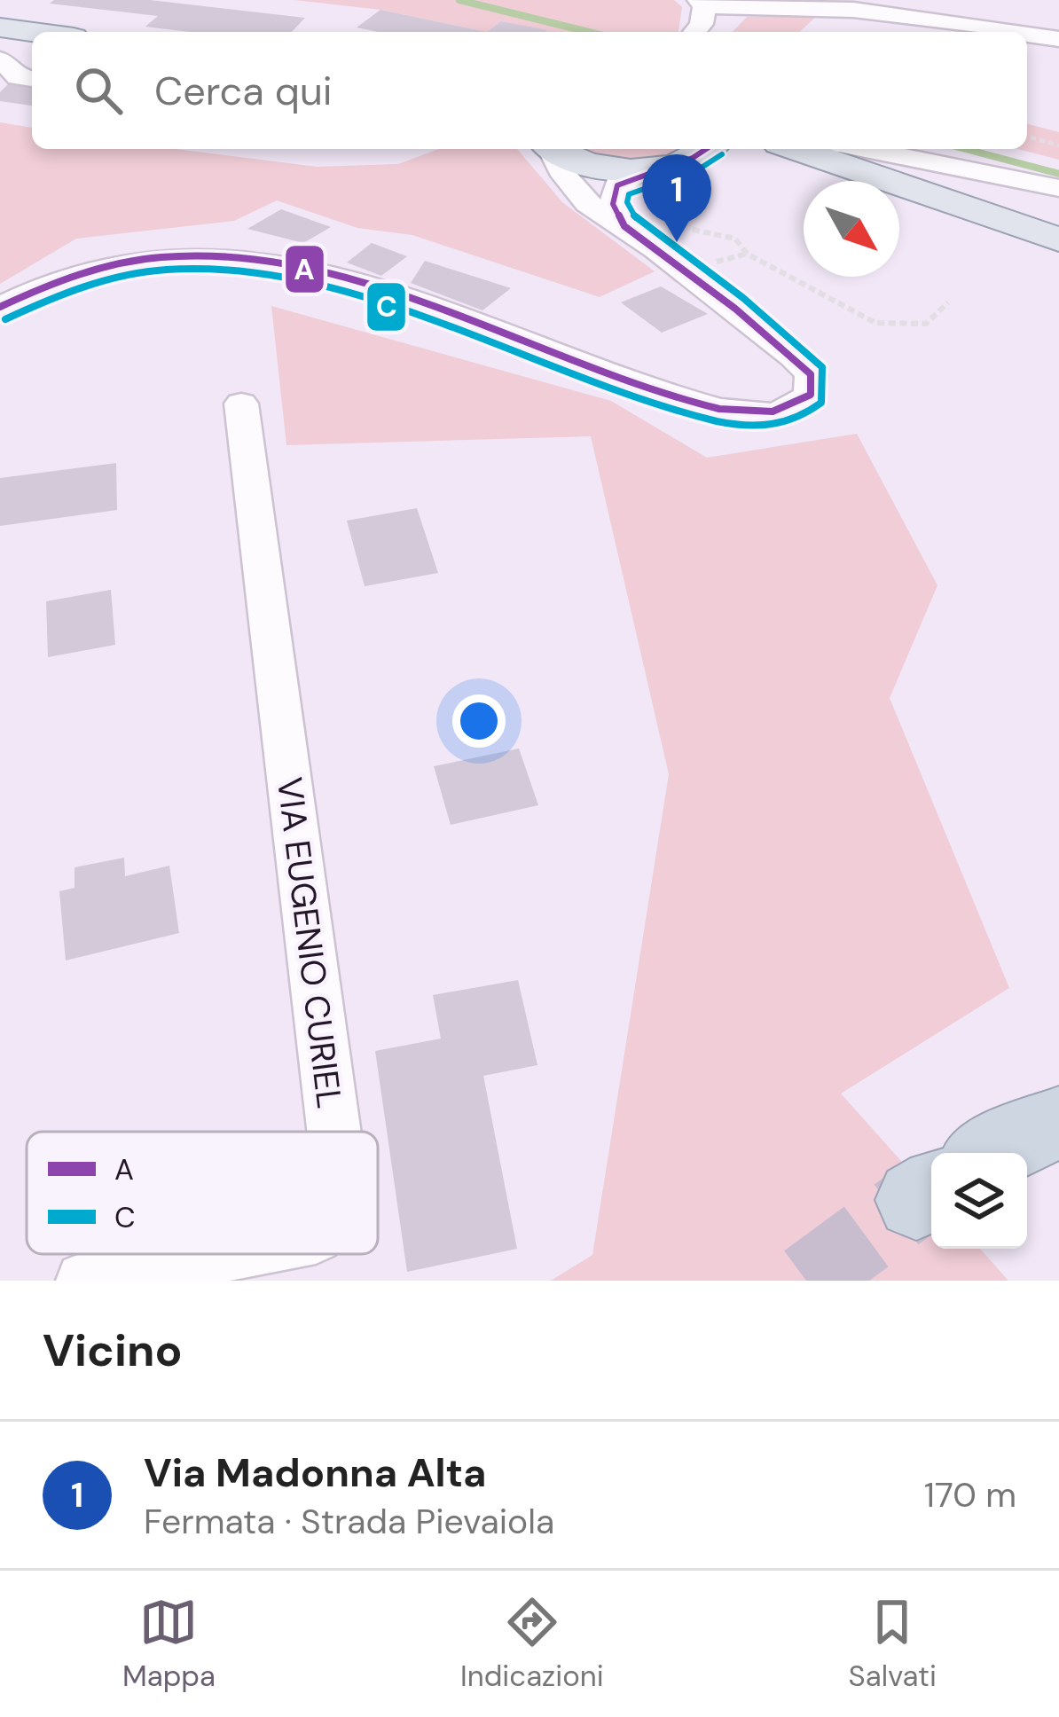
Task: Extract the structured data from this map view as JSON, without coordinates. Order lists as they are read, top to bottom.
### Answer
{
  "streets": {
    "street": ["VIA EUGENIO CURIEL"]
  },
  "lines": ["transit line A", "transit line C"],
  "legend": ["A", "C"],
  "north": "bottom right",
  "page": {
    "search": "Cerca qui",
    "pins": "1",
    "heading": "Vicino",
    "list": [
      {
        "mark": "1",
        "name": "Via Madonna Alta",
        "note": "Fermata · Strada Pievaiola",
        "value": "170 m"
      }
    ],
    "nav": ["Mappa", "Indicazioni", "Salvati"]
  }
}
